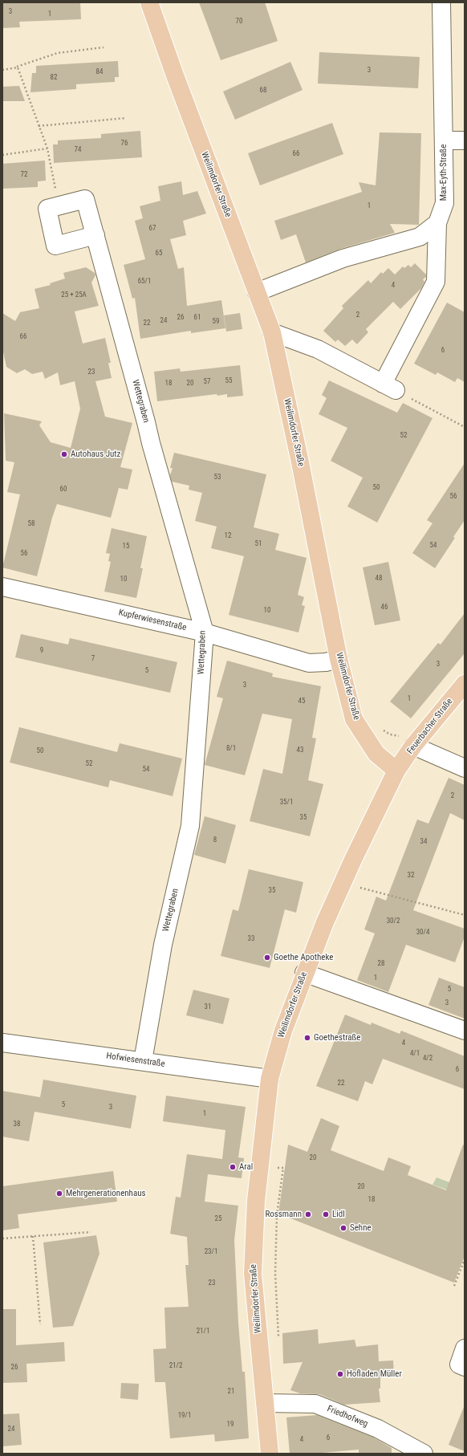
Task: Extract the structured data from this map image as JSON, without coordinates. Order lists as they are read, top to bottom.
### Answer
{
  "streets": {
    "main road": ["Weilimdorfer Straße", "Feuerbacher Straße"],
    "street": [
      "Max-Eyth-Straße",
      "Wettegraben",
      "Kupferwiesenstraße",
      "Hofwiesenstraße",
      "Friedhofweg"
    ]
  },
  "crossings": [
    ["Weilimdorfer Straße", "Kupferwiesenstraße"],
    ["Weilimdorfer Straße", "Feuerbacher Straße"],
    ["Weilimdorfer Straße", "Hofwiesenstraße"],
    ["Weilimdorfer Straße", "Friedhofweg"],
    ["Wettegraben", "Kupferwiesenstraße"],
    ["Wettegraben", "Hofwiesenstraße"]
  ],
  "places": [
    "Autohaus Jutz",
    "Goethe Apotheke",
    "Goethestraße",
    "Aral",
    "Mehrgenerationenhaus",
    "Rossmann",
    "Lidl",
    "Sehne",
    "Hofladen Müller"
  ],
  "house_numbers": [
    "3",
    "1",
    "70",
    "3",
    "84",
    "82",
    "68",
    "76",
    "74",
    "66",
    "72",
    "1",
    "67",
    "65",
    "65/1",
    "4",
    "25 + 25A",
    "2",
    "26",
    "61",
    "24",
    "59",
    "22",
    "66",
    "6",
    "23",
    "55",
    "57",
    "18",
    "20",
    "52",
    "53",
    "50",
    "60",
    "56",
    "58",
    "12",
    "51",
    "54",
    "15",
    "56",
    "48",
    "10",
    "46",
    "10",
    "9",
    "7",
    "3",
    "5",
    "3",
    "1",
    "45",
    "8/1",
    "43",
    "50",
    "52",
    "54",
    "2",
    "35/1",
    "35",
    "8",
    "34",
    "32",
    "35",
    "30/2",
    "30/4",
    "33",
    "28",
    "1",
    "5",
    "3",
    "31",
    "4",
    "4/1",
    "4/2",
    "6",
    "22",
    "5",
    "3",
    "1",
    "38",
    "20",
    "20",
    "18",
    "25",
    "23/1",
    "23",
    "21/1",
    "21/2",
    "26",
    "21",
    "19/1",
    "19",
    "24",
    "6",
    "4"
  ]
}
